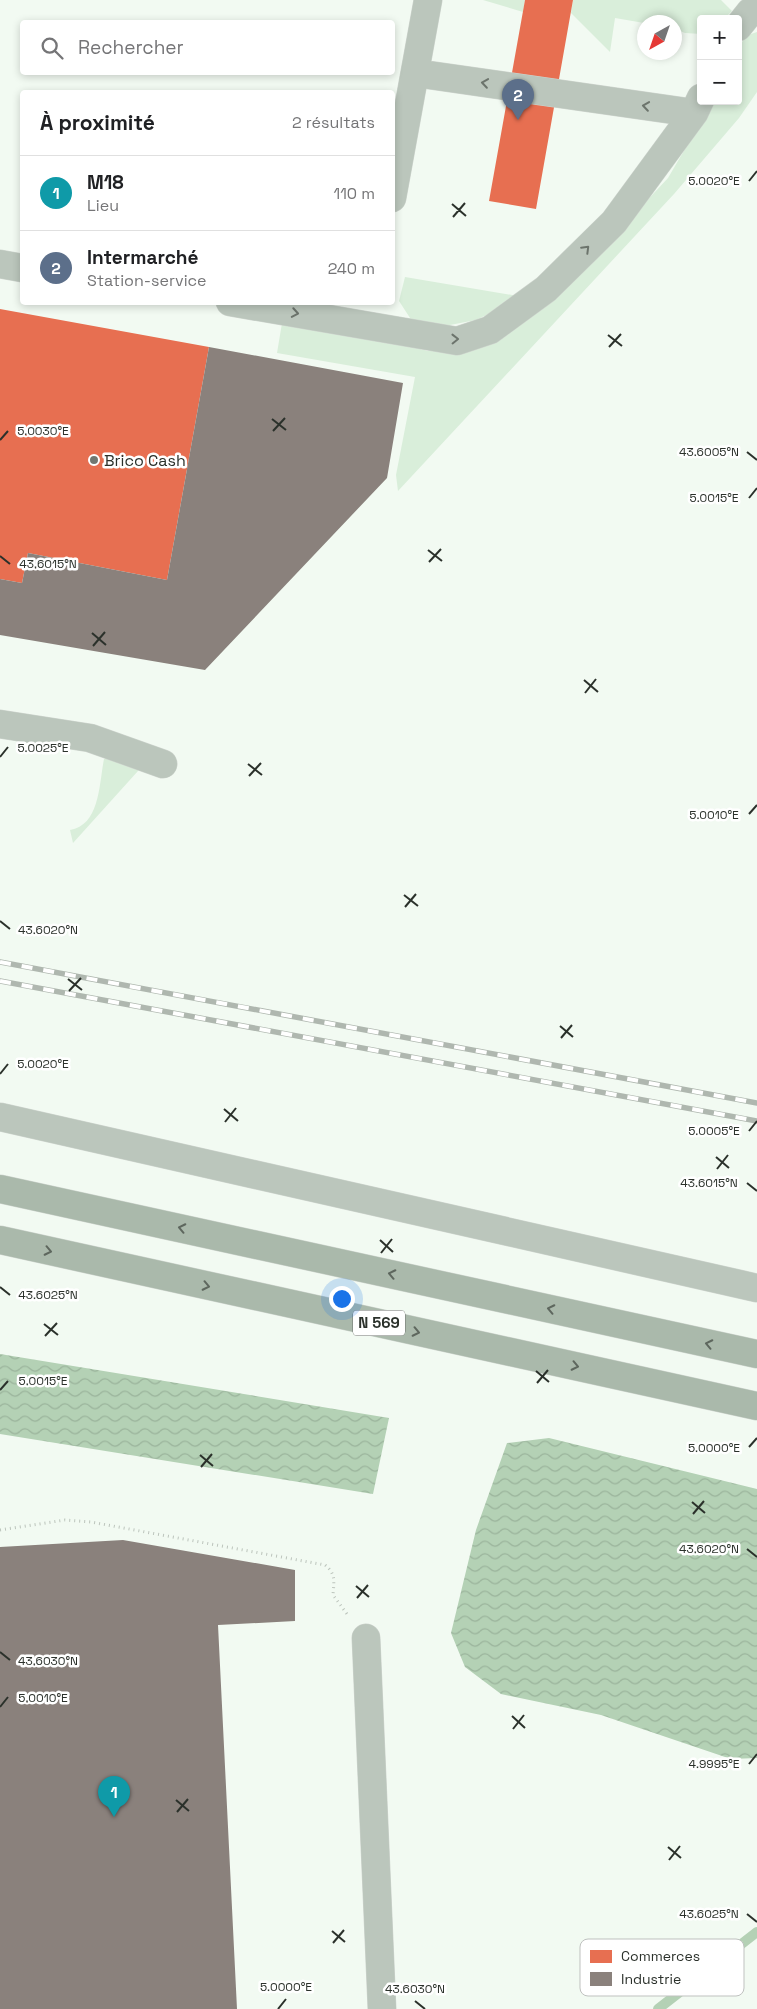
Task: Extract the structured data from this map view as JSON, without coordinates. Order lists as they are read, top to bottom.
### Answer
{
  "streets": {
    "highway": ["N 569"]
  },
  "places": ["Brico Cash"],
  "legend": ["Commerces", "Industrie"],
  "north": "bottom left",
  "page": {
    "map_buttons": ["+", "−"],
    "search": "Rechercher",
    "pins": ["2", "1"],
    "heading": ["À proximité", "2 résultats"],
    "list": [
      {
        "mark": "1",
        "name": "M18",
        "note": "Lieu",
        "value": "110 m"
      },
      {
        "mark": "2",
        "name": "Intermarché",
        "note": "Station-service",
        "value": "240 m"
      }
    ]
  },
  "coordinates": [
    "5.0020°E",
    "5.0030°E",
    "43.6005°N",
    "5.0015°E",
    "43.6015°N",
    "5.0025°E",
    "5.0010°E",
    "43.6020°N",
    "5.0005°E",
    "43.6025°N",
    "5.0000°E",
    "43.6030°N",
    "4.9995°E"
  ]
}
